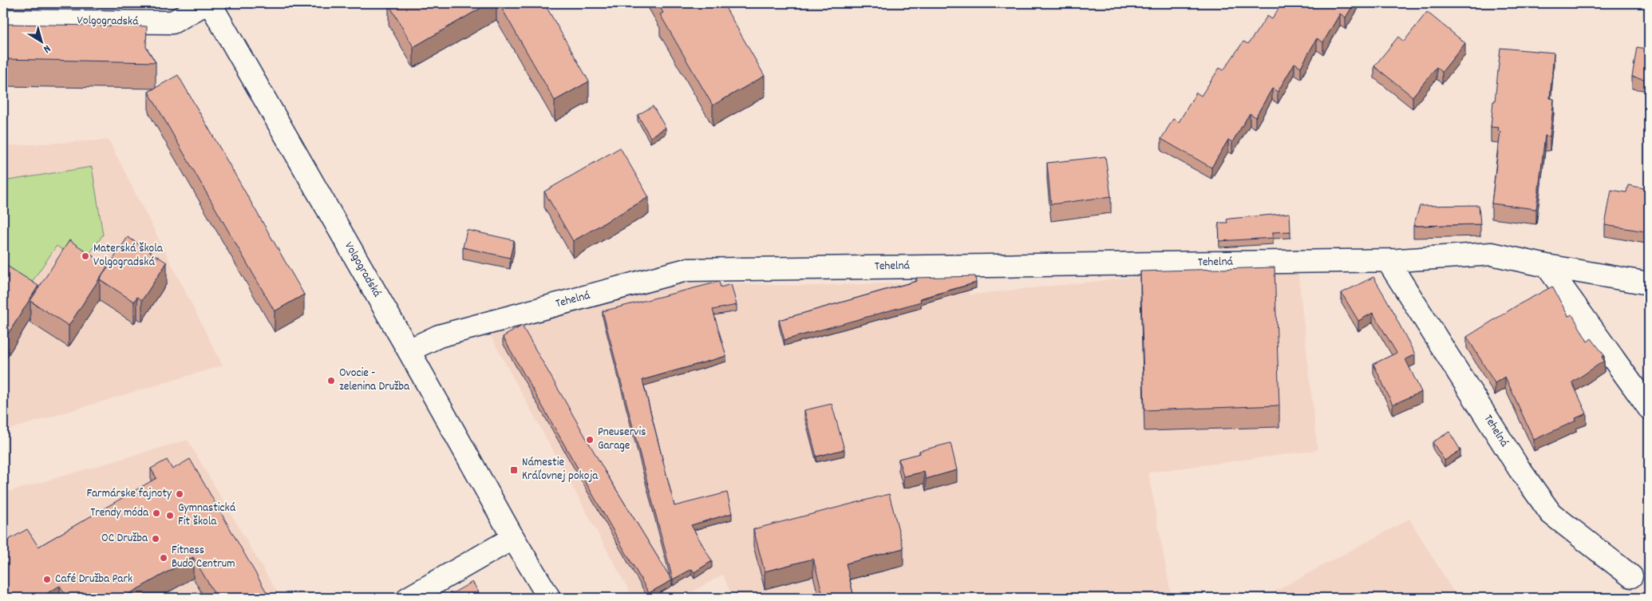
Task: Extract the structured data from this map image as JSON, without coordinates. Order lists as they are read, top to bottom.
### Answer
{
  "streets": {
    "street": ["Volgogradská", "Tehelná"]
  },
  "crossings": [
    ["Volgogradská", "Tehelná"]
  ],
  "places": {
    "other": [
      "Materská škola Volgogradská",
      "Ovocie - zelenina Družba",
      "Pneuservis Garage",
      "Farmárske fajnoty",
      "Trendy móda",
      "Gymnastická Fit škola",
      "OC Družba",
      "Fitness Budo Centrum",
      "Café Družba Park"
    ],
    "transit": ["Námestie Kráľovnej pokoja"]
  },
  "north": "bottom right"
}
